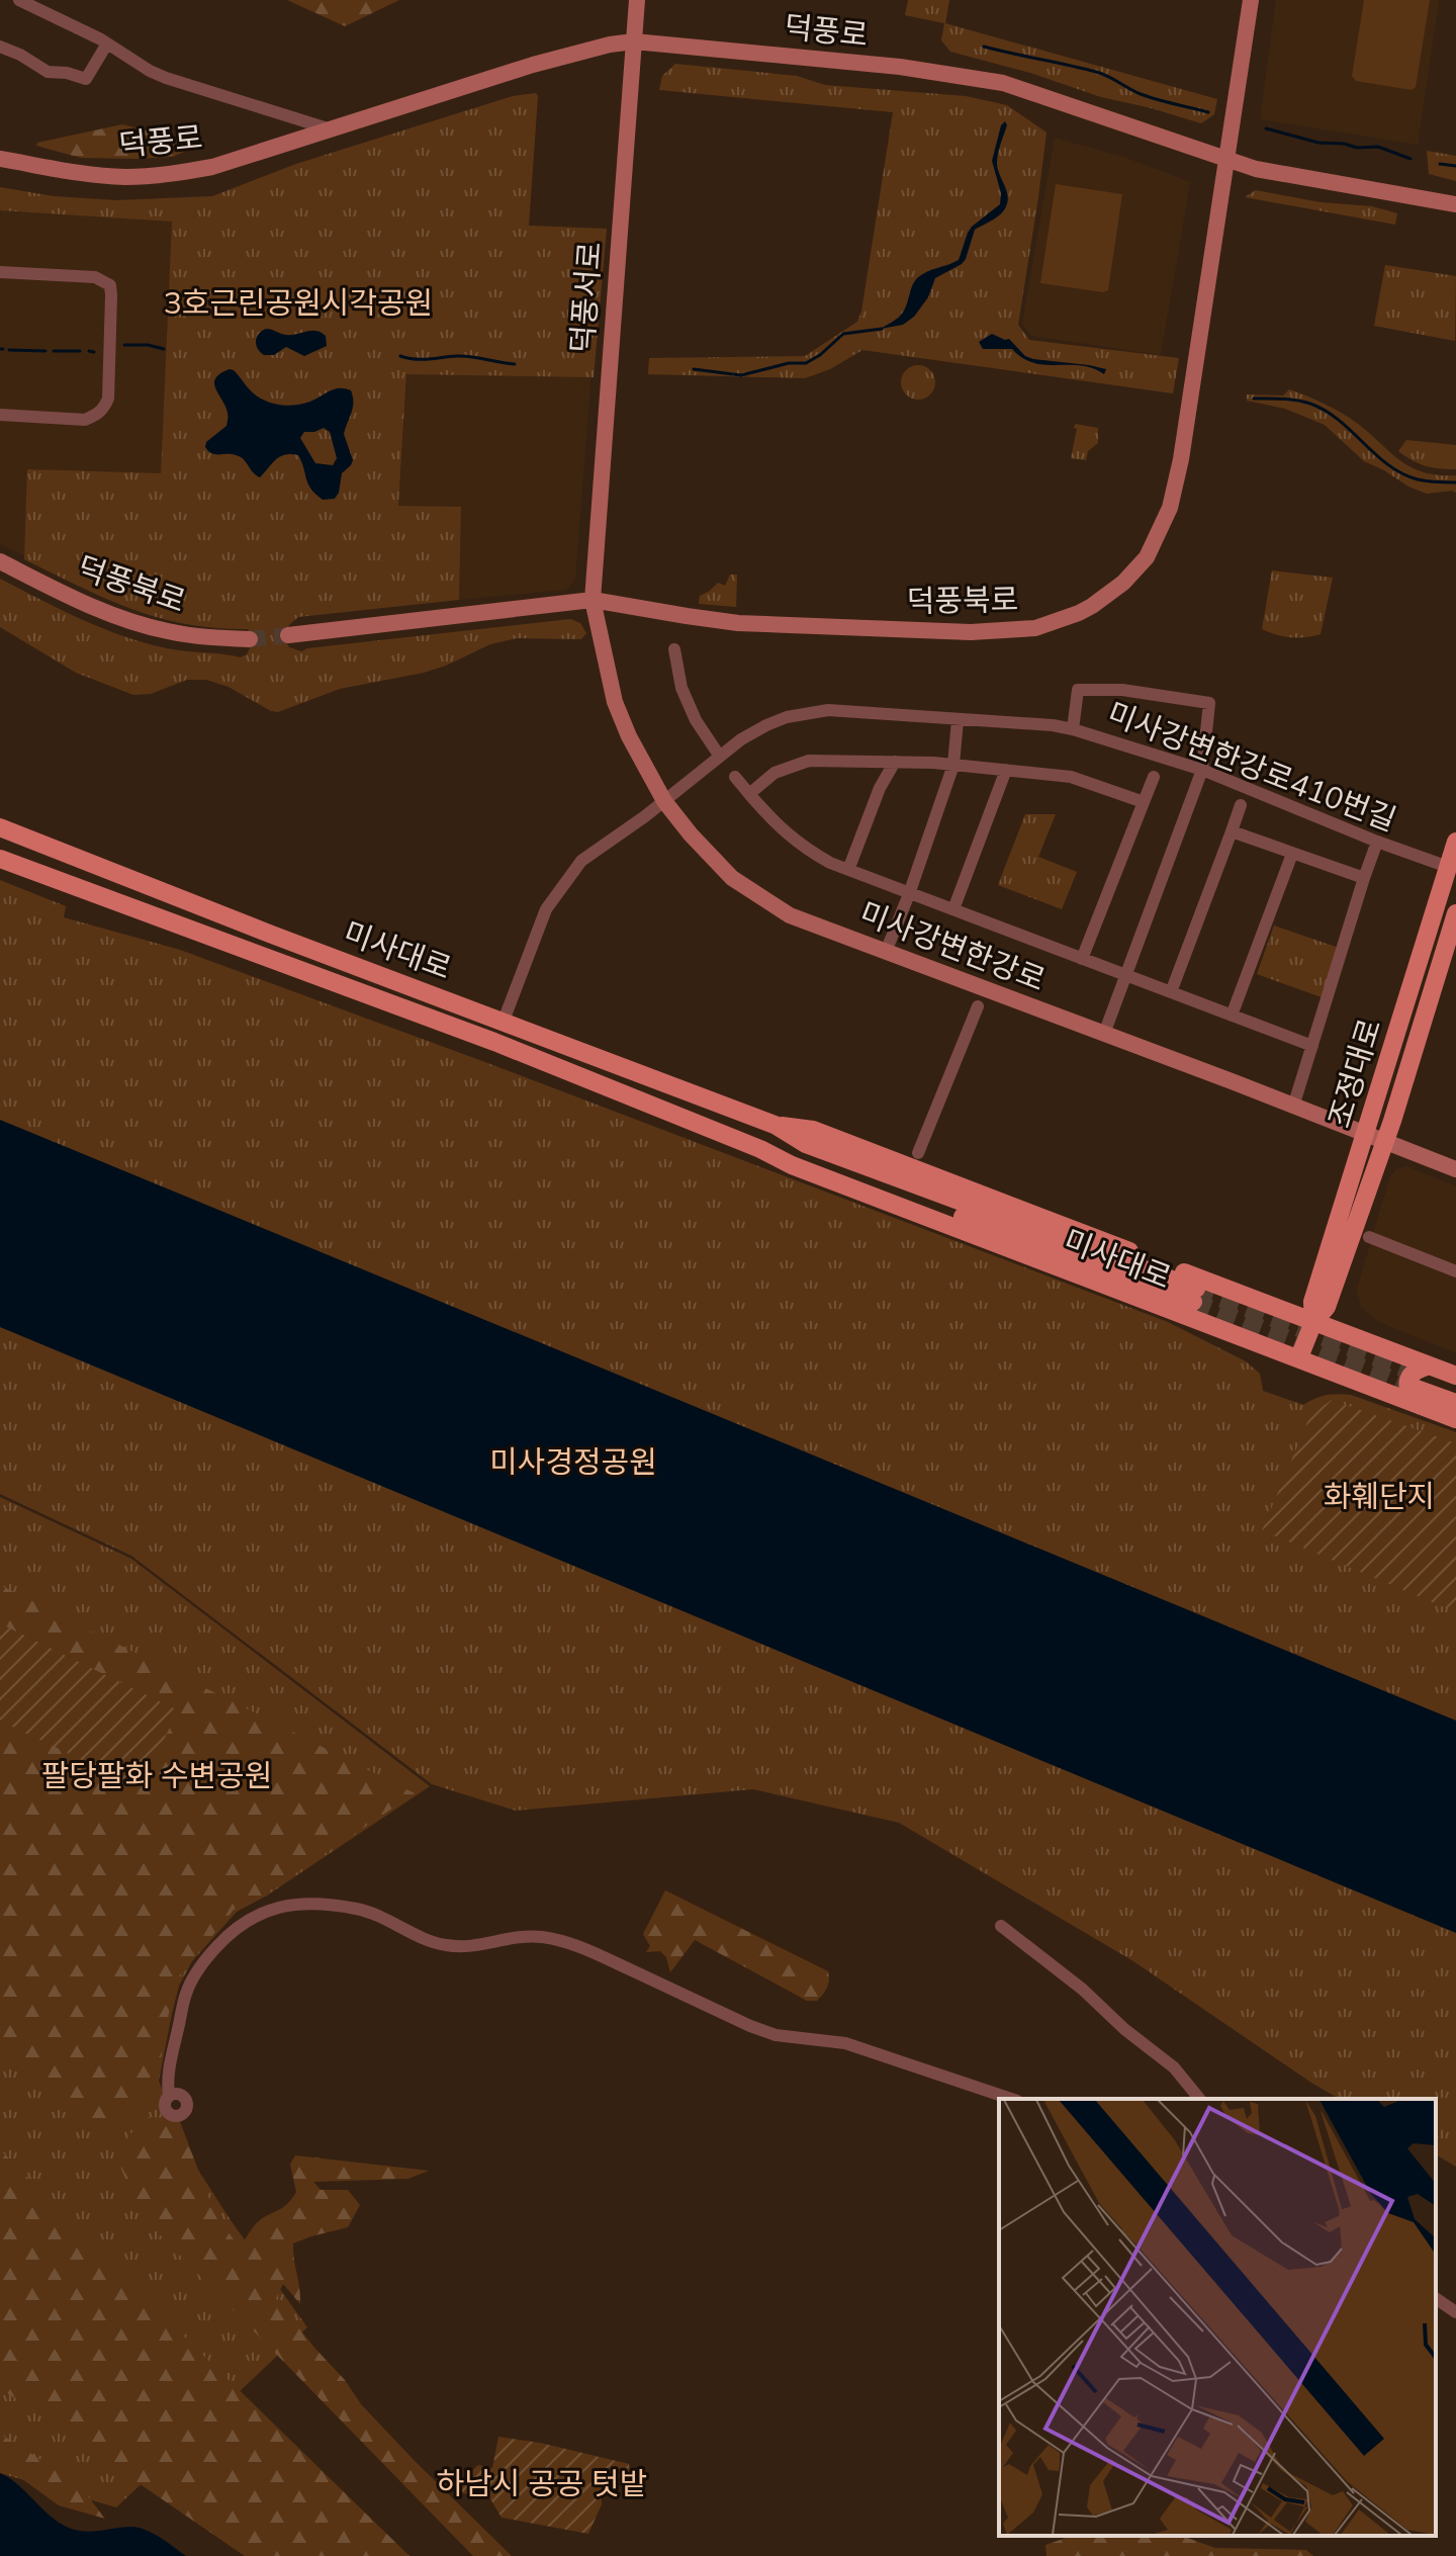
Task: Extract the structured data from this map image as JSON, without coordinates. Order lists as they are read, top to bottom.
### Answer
{
  "streets": {
    "main road": ["미사대로", "조정대로"],
    "street": [
      "덕풍로",
      "덕풍서로",
      "덕풍북로",
      "미사강변한강로410번길",
      "미사강변한강로"
    ]
  },
  "crossings": [
    ["덕풍로", "덕풍서로"],
    ["덕풍로", "덕풍북로"],
    ["덕풍서로", "덕풍북로"],
    ["덕풍서로", "미사강변한강로"],
    ["덕풍북로", "미사강변한강로"],
    ["미사강변한강로410번길", "미사강변한강로"],
    ["미사강변한강로410번길", "미사대로"],
    ["미사강변한강로410번길", "조정대로"],
    ["미사강변한강로", "조정대로"],
    ["미사대로", "조정대로"]
  ],
  "parks": [
    "3호근린공원시각공원",
    "미사경정공원",
    "화훼단지",
    "팔당팔화 수변공원",
    "하남시 공공 텃밭"
  ]
}
